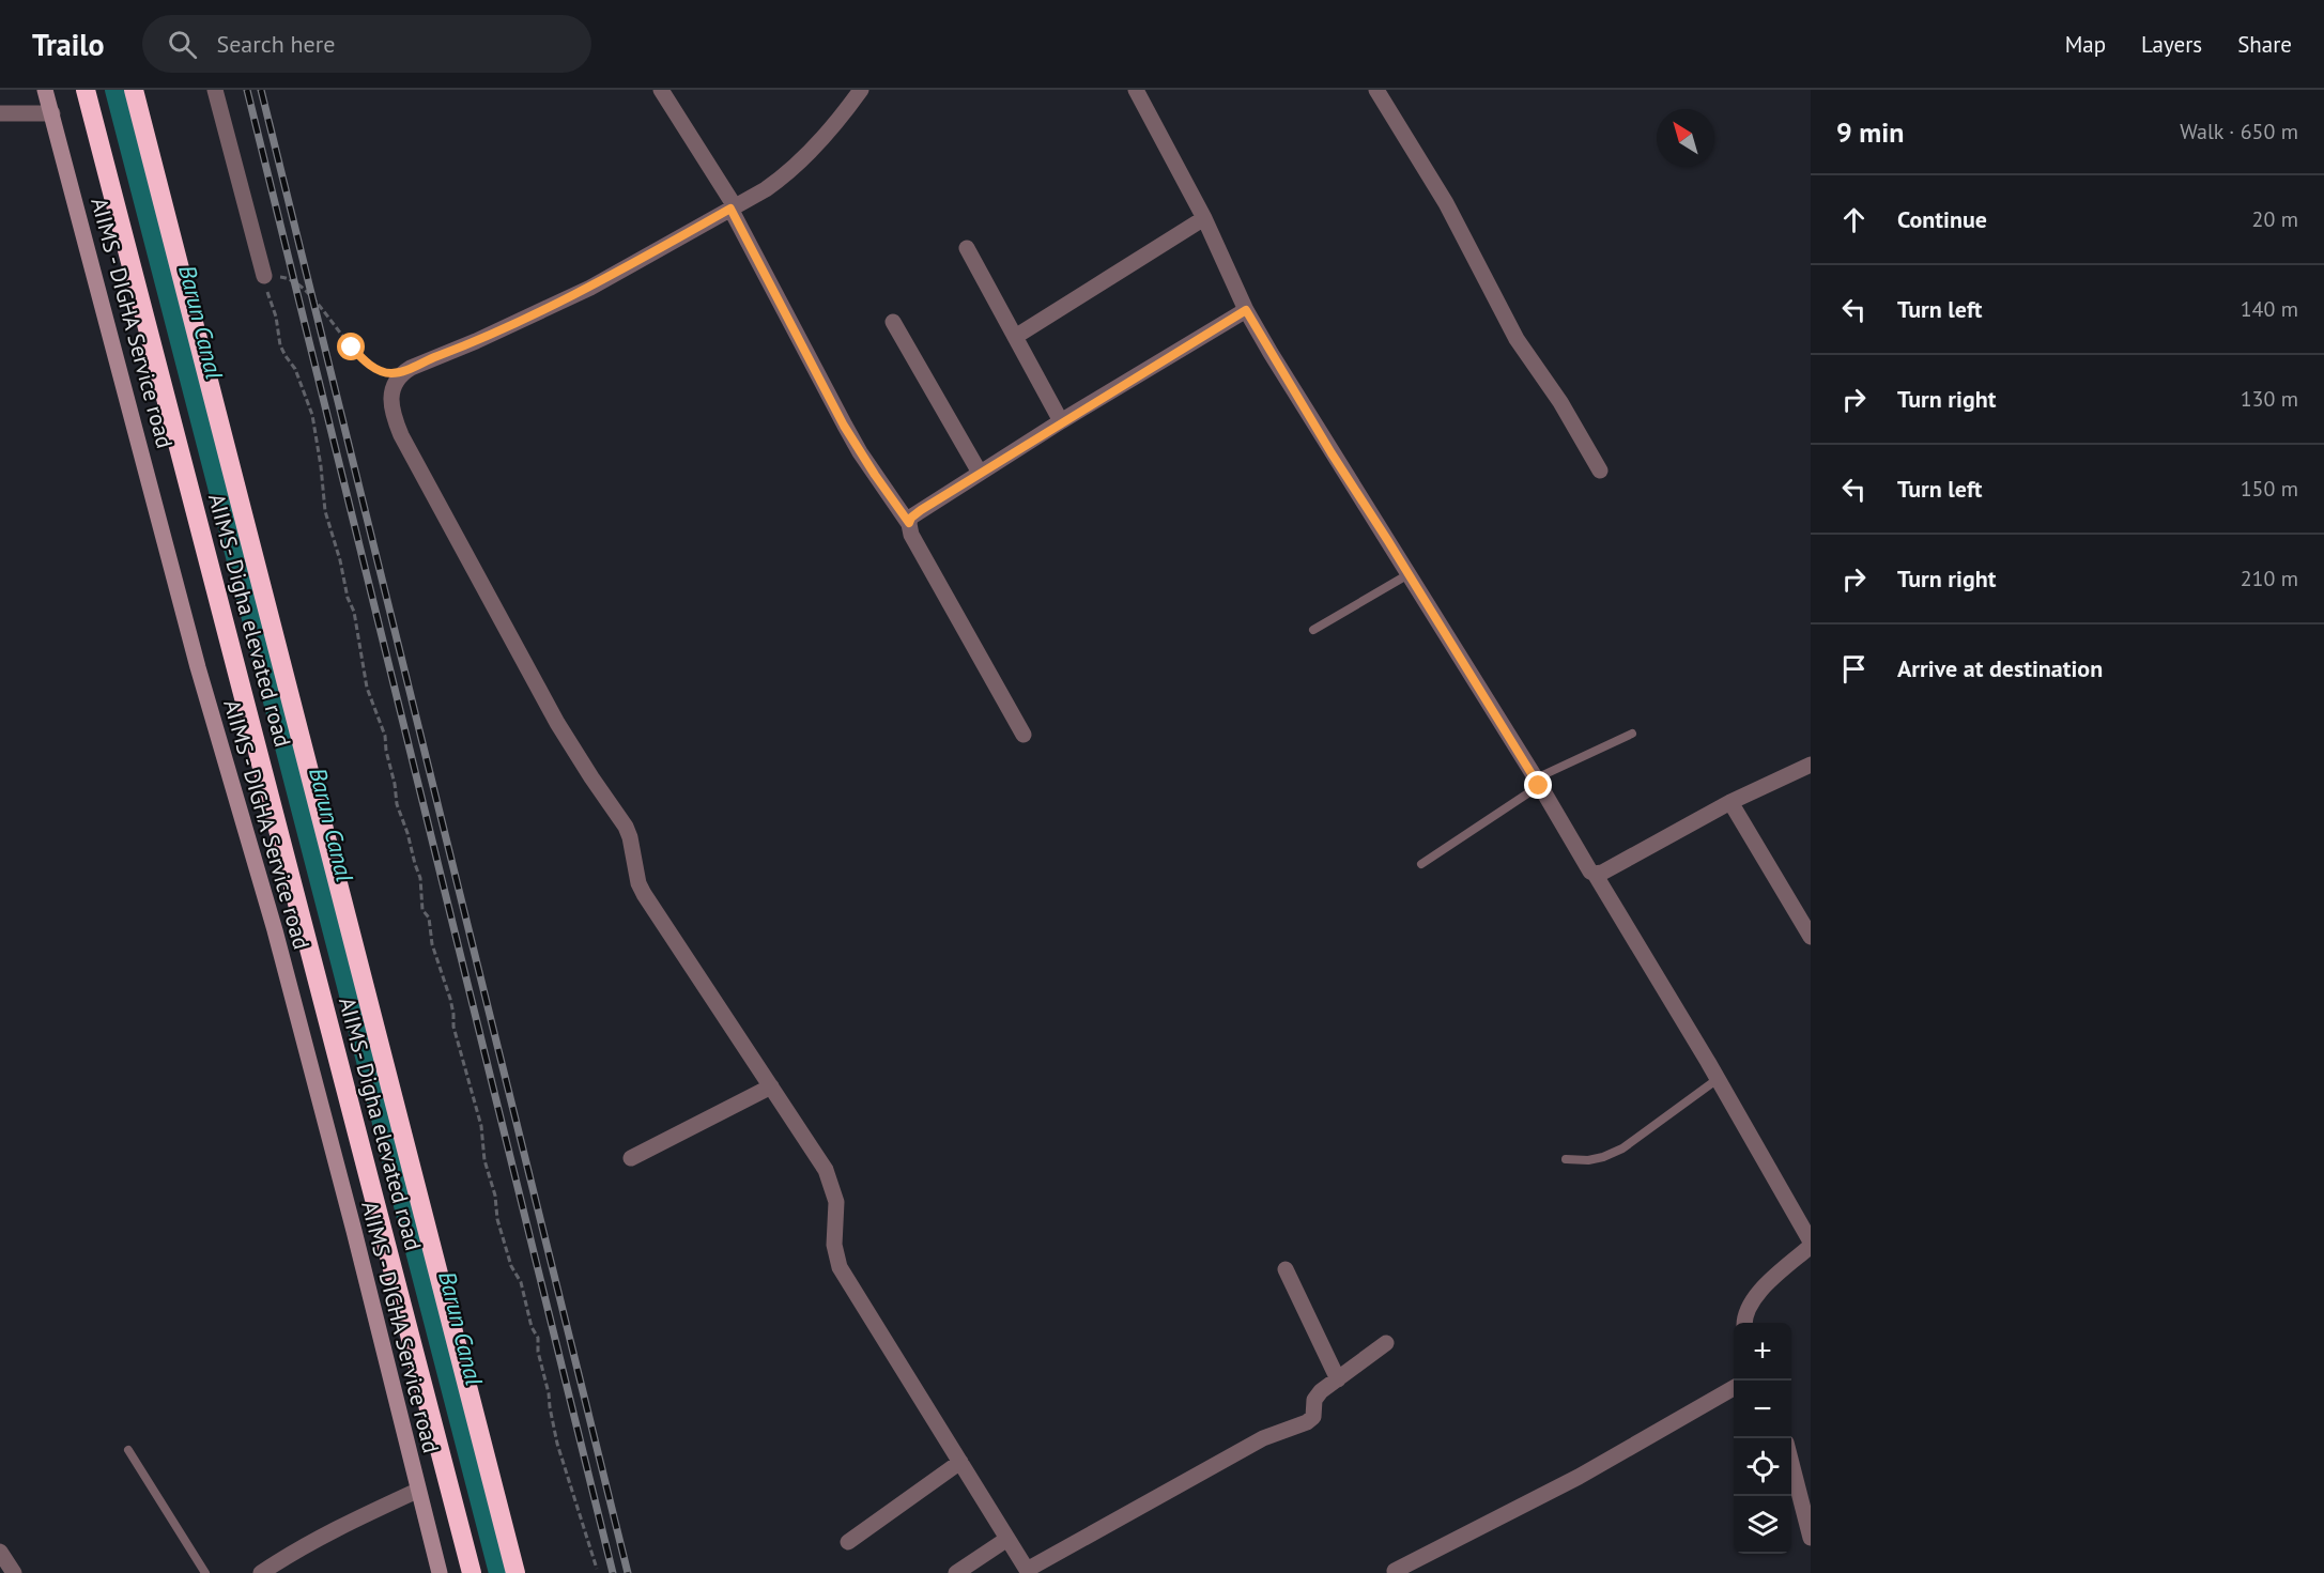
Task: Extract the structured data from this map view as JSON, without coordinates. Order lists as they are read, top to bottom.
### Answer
{
  "streets": {
    "highway": ["AIIMS- Digha elevated road"],
    "main road": ["AIIMS - DIGHA Service road"]
  },
  "water": ["Barun Canal"],
  "north": "top left",
  "page": {
    "header": "Trailo",
    "search": "Search here",
    "nav": ["Map", "Layers", "Share"],
    "heading": ["9 min", "Walk · 650 m"],
    "list": [
      ["Continue", "20 m"],
      ["Turn left", "140 m"],
      ["Turn right", "130 m"],
      ["Turn left", "150 m"],
      ["Turn right", "210 m"],
      "Arrive at destination"
    ],
    "map_buttons": ["+", "−"]
  }
}
